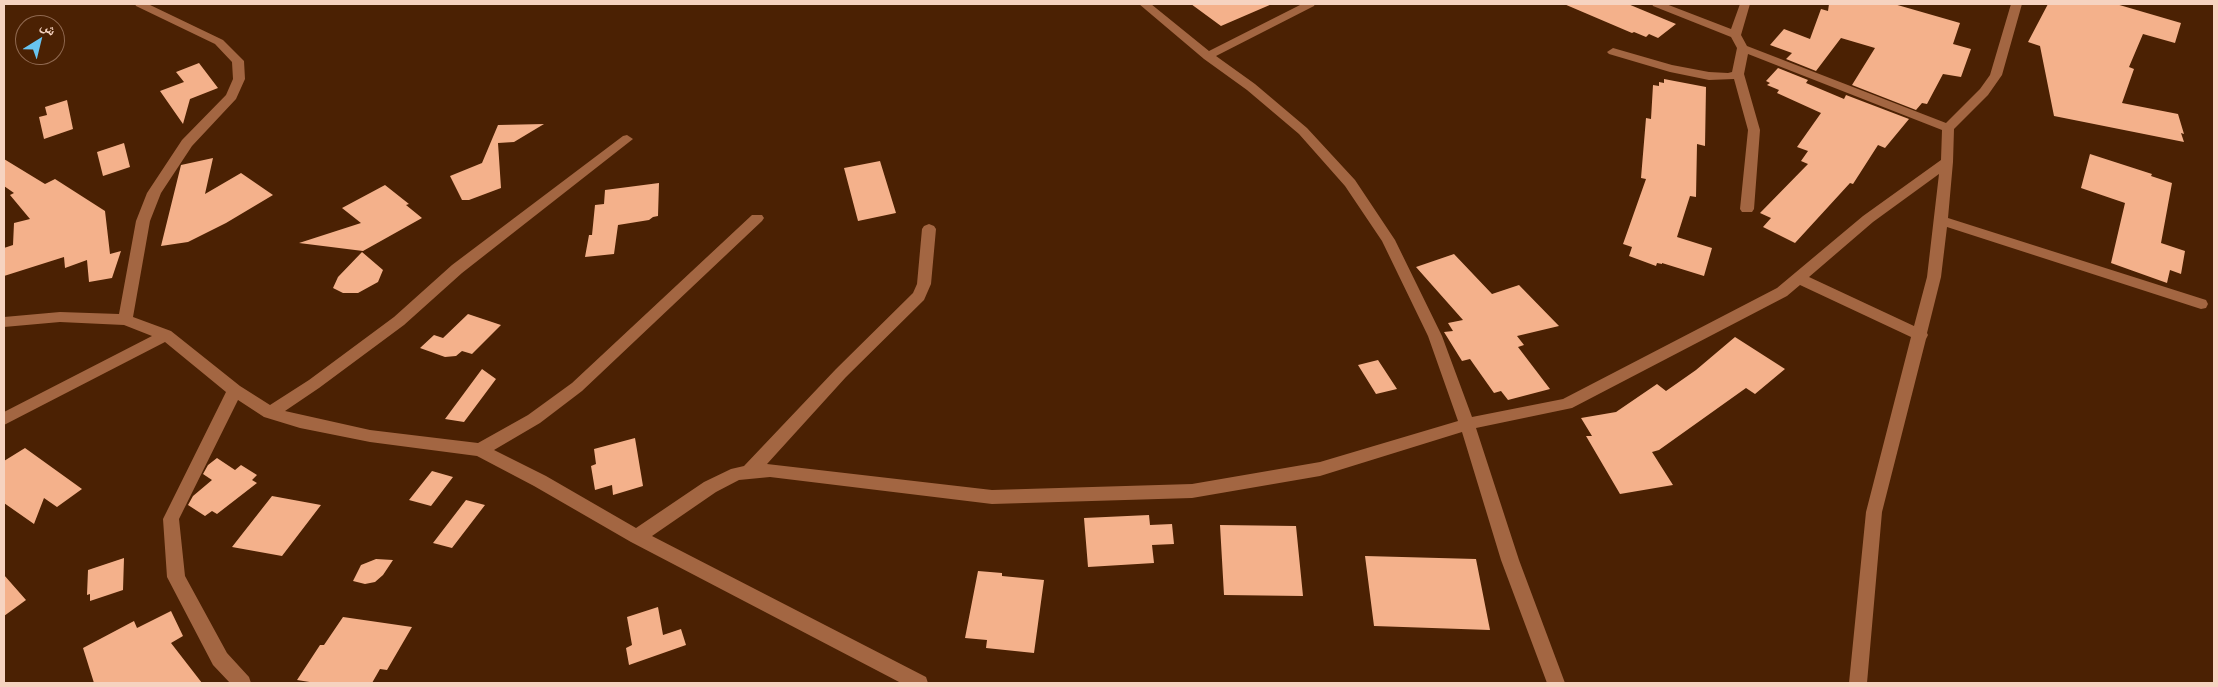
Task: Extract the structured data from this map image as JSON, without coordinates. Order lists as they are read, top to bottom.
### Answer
{
  "north": "top right"
}
